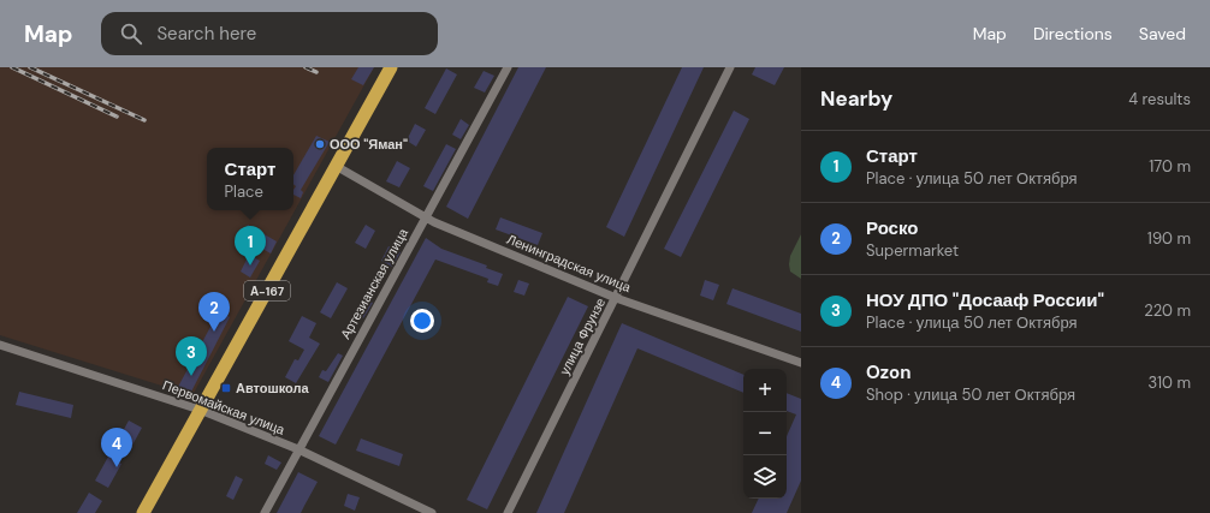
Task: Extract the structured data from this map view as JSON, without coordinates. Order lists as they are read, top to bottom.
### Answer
{
  "streets": {
    "highway": ["А-167"],
    "street": [
      "Ленинградская улица",
      "Артезианская улица",
      "улица Фрунзе",
      "Первомайская улица"
    ]
  },
  "crossings": [
    ["Ленинградская улица", "Артезианская улица"],
    ["Ленинградская улица", "А-167"],
    ["Ленинградская улица", "улица Фрунзе"],
    ["Артезианская улица", "Первомайская улица"],
    ["А-167", "Первомайская улица"]
  ],
  "places": {
    "other": ["ООО \"Яман\""],
    "transit": ["Автошкола"]
  },
  "page": {
    "header": "Map",
    "search": "Search here",
    "nav": ["Map", "Directions", "Saved"],
    "heading": ["Nearby", "4 results"],
    "list": [
      {
        "mark": "1",
        "name": "Старт",
        "note": "Place · улица 50 лет Октября",
        "value": "170 m"
      },
      {
        "mark": "2",
        "name": "Роско",
        "note": "Supermarket",
        "value": "190 m"
      },
      {
        "mark": "3",
        "name": "НОУ ДПО \"Досааф России\"",
        "note": "Place · улица 50 лет Октября",
        "value": "220 m"
      },
      {
        "mark": "4",
        "name": "Ozon",
        "note": "Shop · улица 50 лет Октября",
        "value": "310 m"
      }
    ],
    "popup": ["Старт", "Place"],
    "pins": [
      "1",
      "2",
      "3",
      "4"
    ],
    "map_buttons": ["+", "−"]
  }
}
